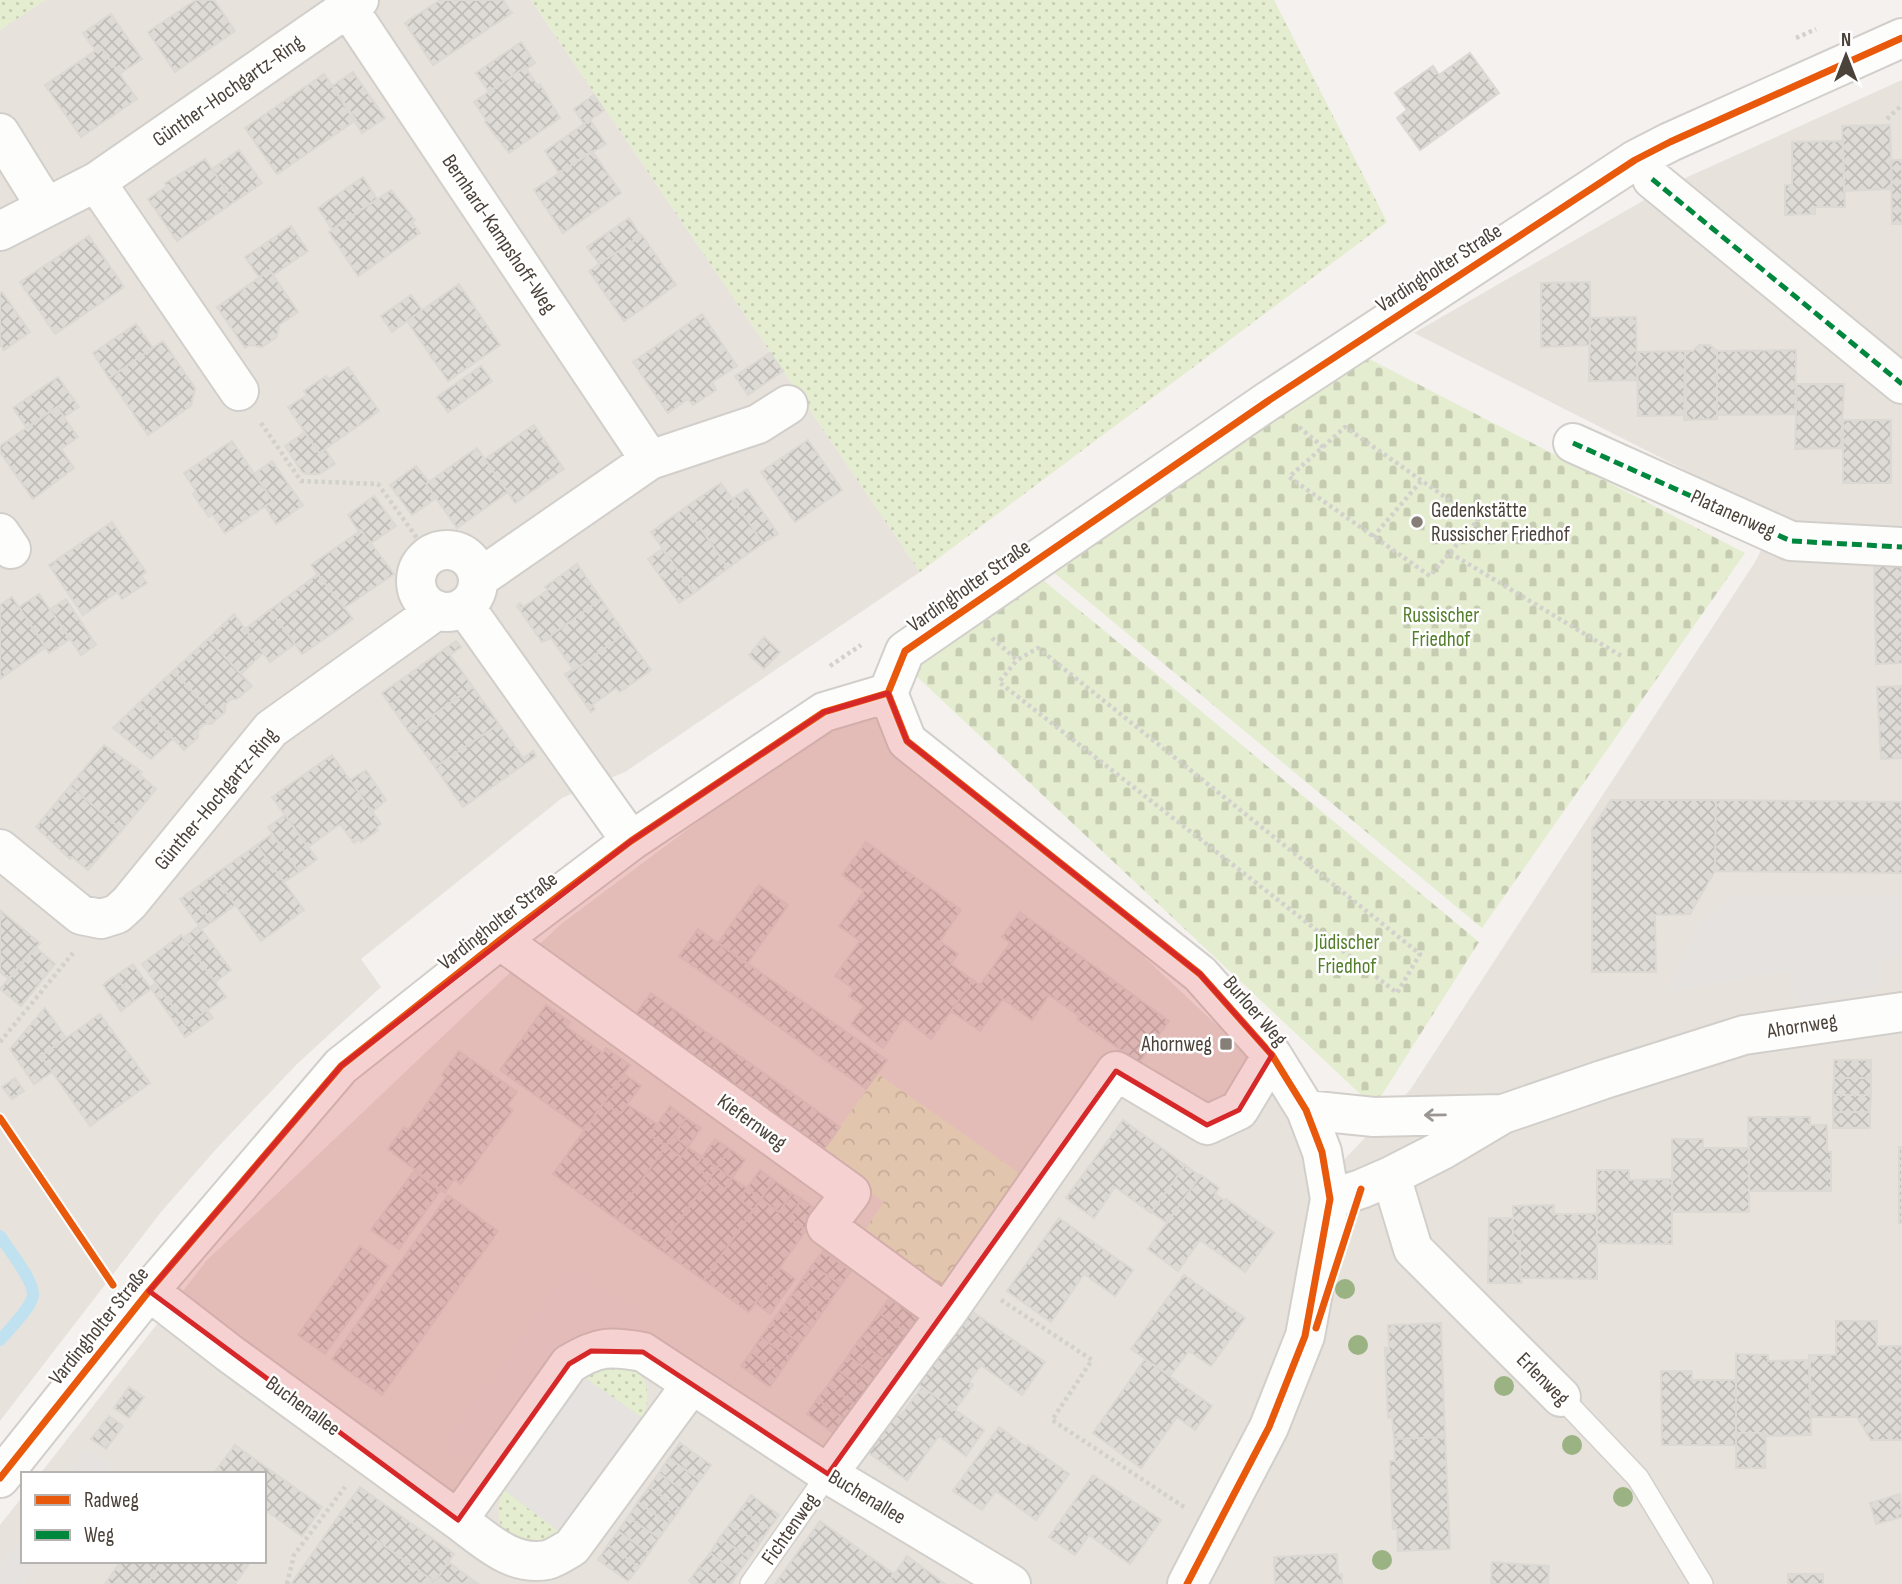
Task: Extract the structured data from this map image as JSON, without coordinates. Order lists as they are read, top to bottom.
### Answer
{
  "streets": {
    "street": [
      "Günther-Hochgartz-Ring",
      "Bernhard-Kampshoff-Weg",
      "Vardingholter Straße",
      "Platanenweg",
      "Burloer Weg",
      "Ahornweg",
      "Kiefernweg",
      "Erlenweg",
      "Buchenallee"
    ],
    "lane": ["Fichtenweg"]
  },
  "crossings": [
    ["Günther-Hochgartz-Ring", "Bernhard-Kampshoff-Weg"],
    ["Vardingholter Straße", "Burloer Weg"],
    ["Vardingholter Straße", "Kiefernweg"],
    ["Vardingholter Straße", "Buchenallee"],
    ["Burloer Weg", "Ahornweg"],
    ["Ahornweg", "Erlenweg"],
    ["Buchenallee", "Fichtenweg"]
  ],
  "parks": ["Russischer Friedhof", "Jüdischer Friedhof"],
  "places": {
    "other": ["Gedenkstätte Russischer Friedhof"],
    "transit": ["Ahornweg"]
  },
  "legend": ["Radweg", "Weg"],
  "north": "top"
}
